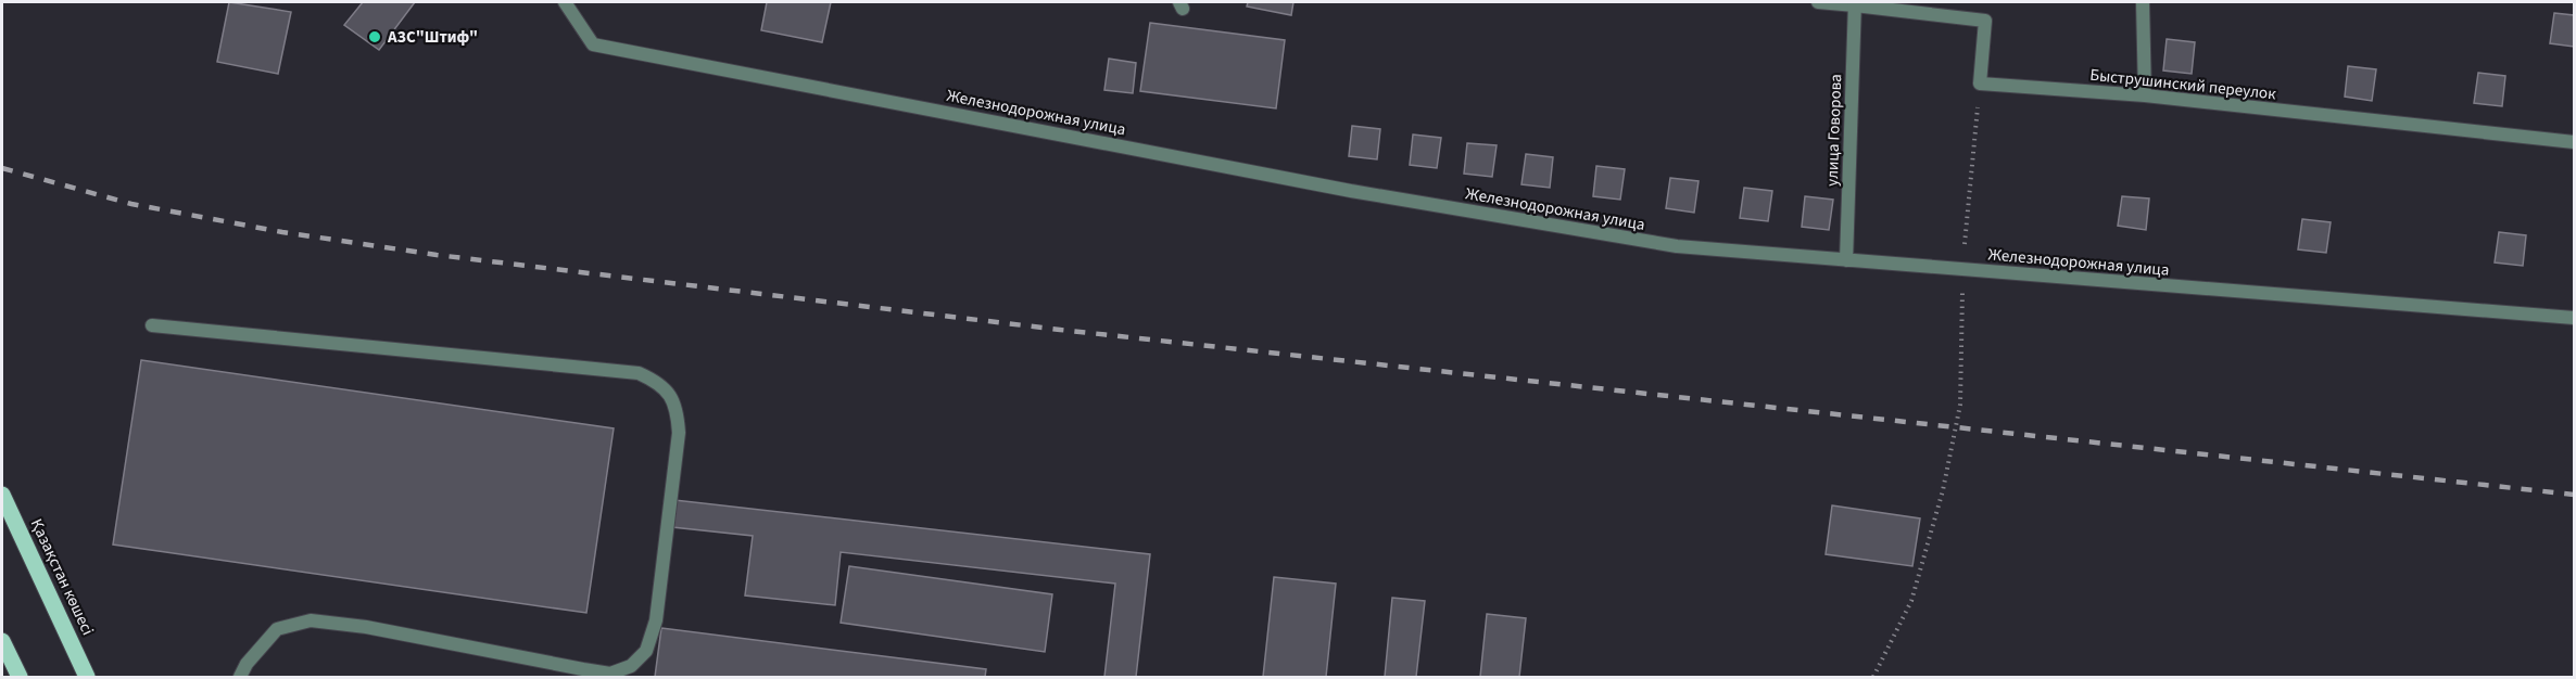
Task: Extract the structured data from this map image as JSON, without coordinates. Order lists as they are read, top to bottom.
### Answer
{
  "streets": {
    "main road": ["Қазақстан көшесі"],
    "street": ["Быструшинский переулок", "Железнодорожная улица", "улица Говорова"]
  },
  "crossings": [
    ["Железнодорожная улица", "улица Говорова"]
  ],
  "places": ["АЗС\"Штиф\""]
}
